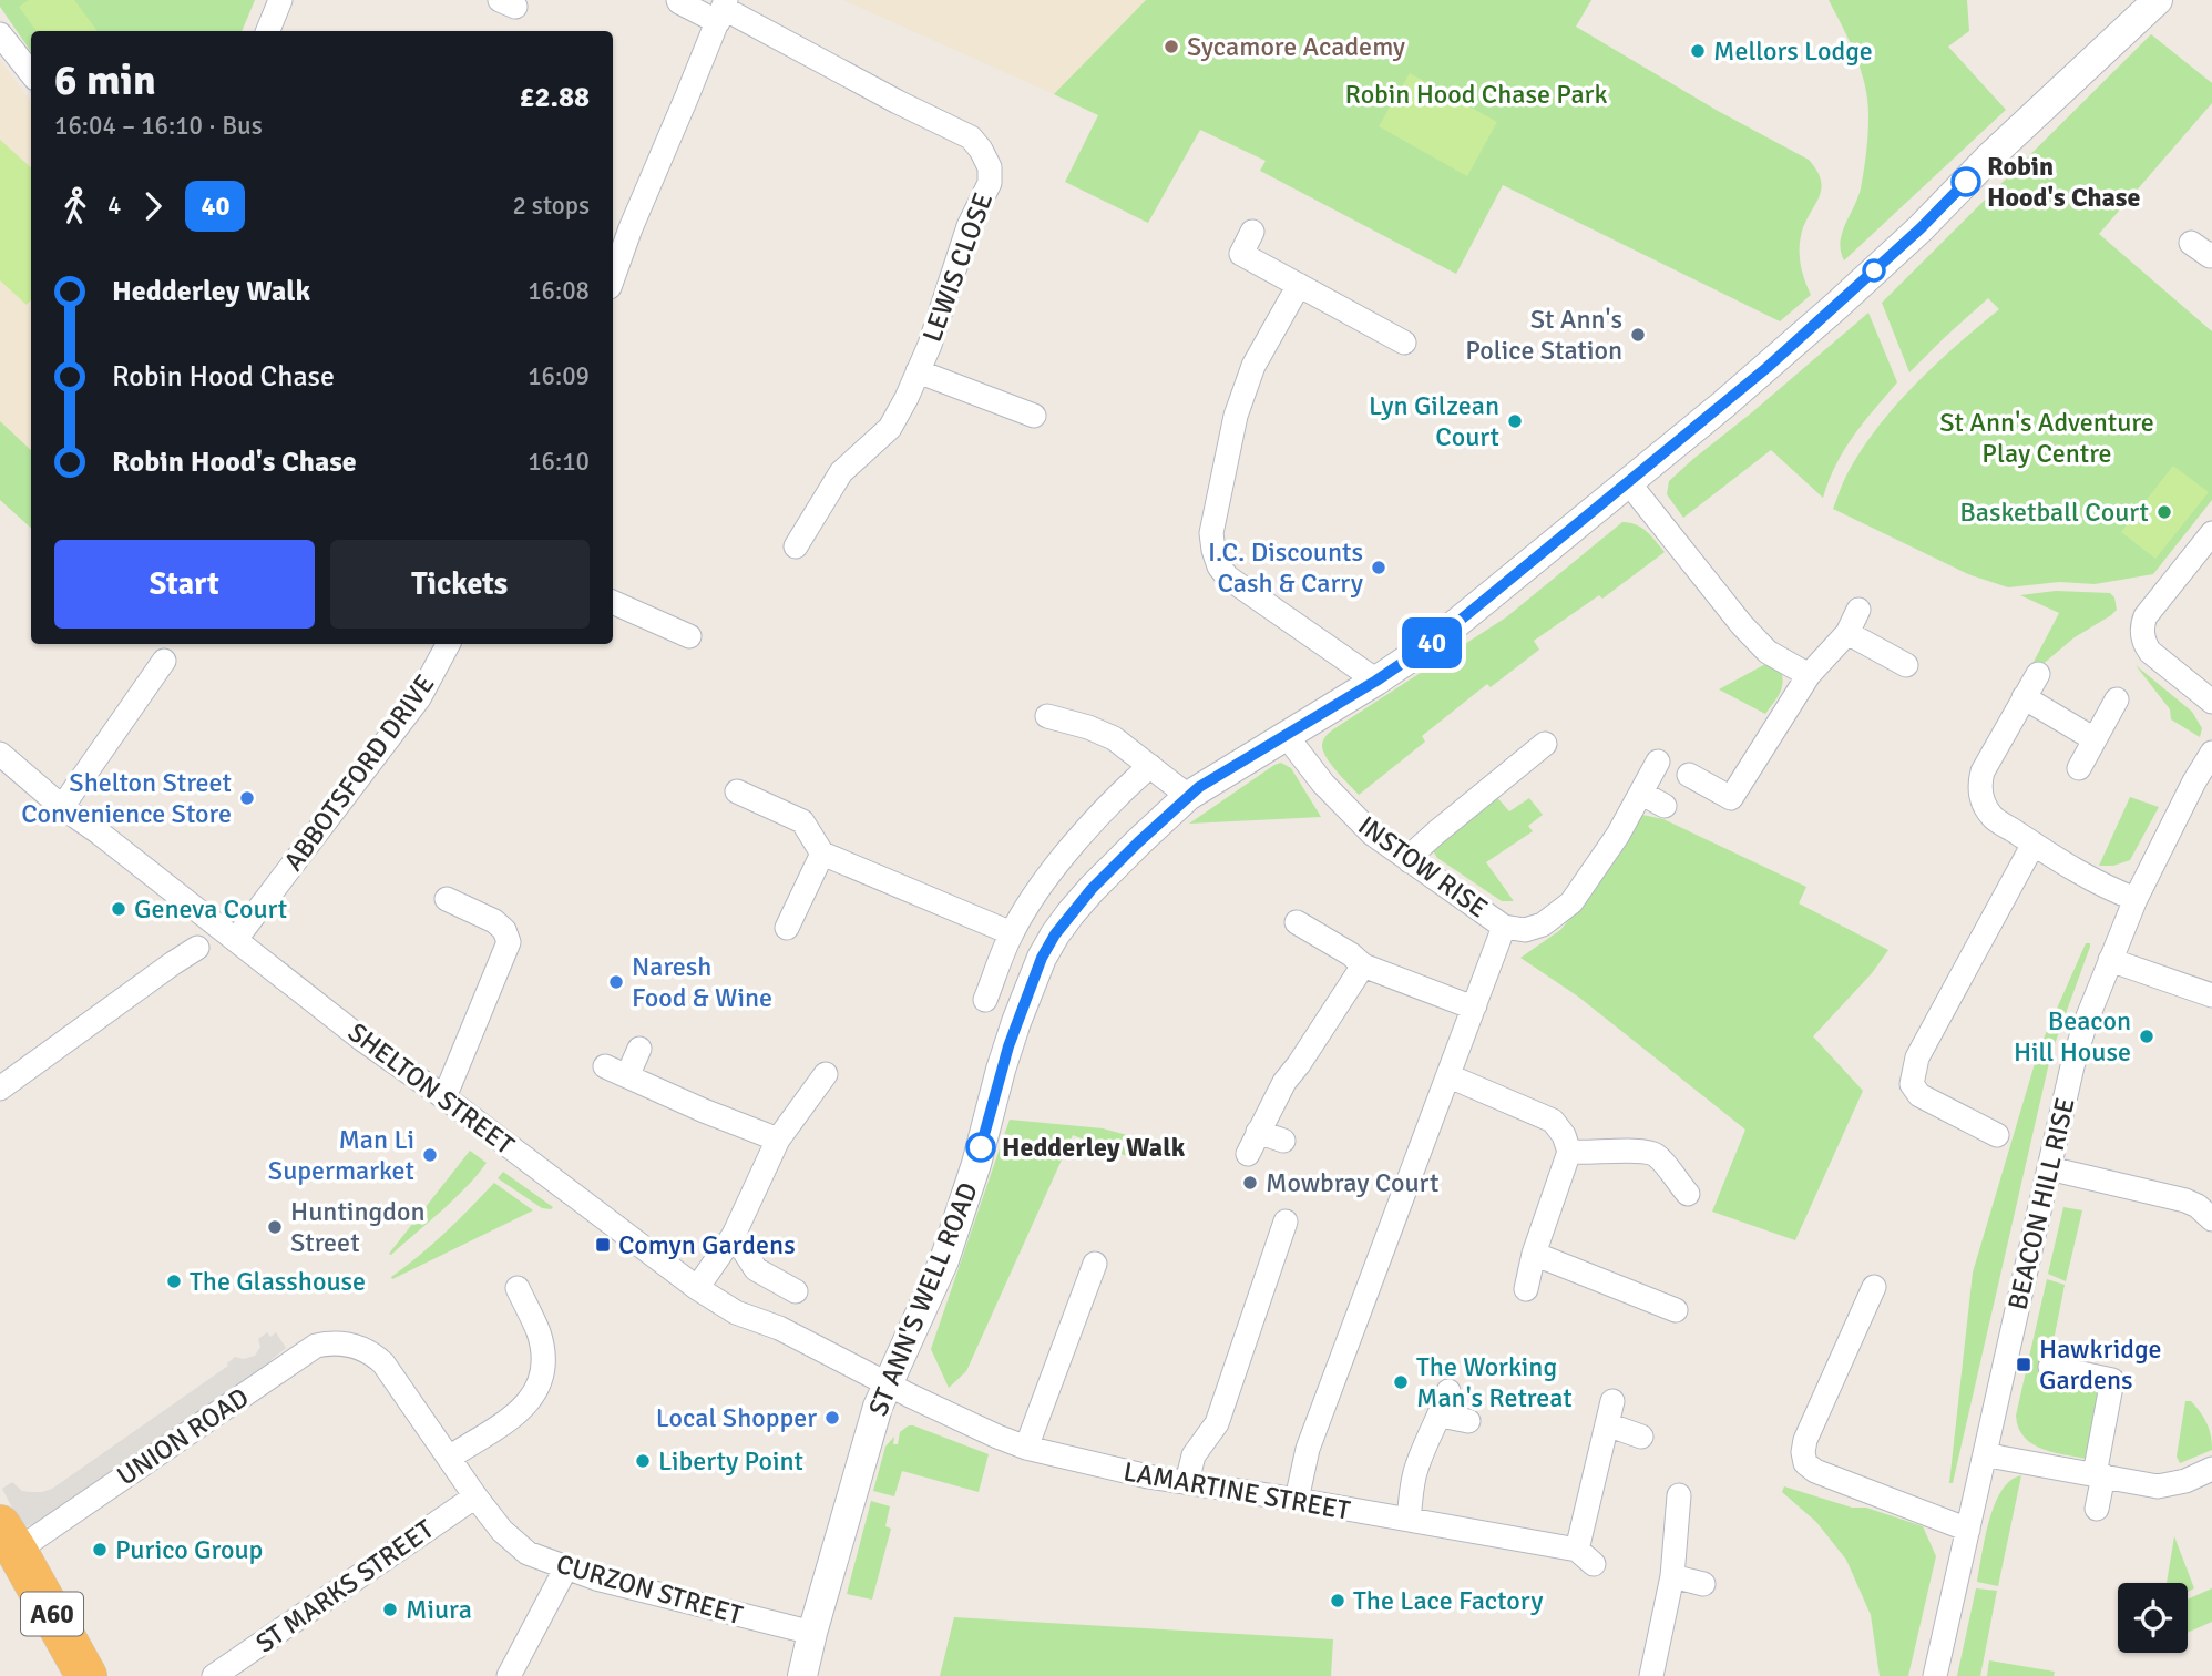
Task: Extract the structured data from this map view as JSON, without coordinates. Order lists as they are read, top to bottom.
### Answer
{
  "streets": {
    "highway": ["A60"],
    "street": [
      "LEWIS CLOSE",
      "ABBOTSFORD DRIVE",
      "INSTOW RISE",
      "SHELTON STREET",
      "BEACON HILL RISE",
      "ST ANN'S WELL ROAD",
      "UNION ROAD",
      "LAMARTINE STREET",
      "ST MARKS STREET",
      "CURZON STREET"
    ]
  },
  "crossings": [
    ["ABBOTSFORD DRIVE", "SHELTON STREET"],
    ["INSTOW RISE", "ST ANN'S WELL ROAD"],
    ["SHELTON STREET", "ST ANN'S WELL ROAD"],
    ["SHELTON STREET", "LAMARTINE STREET"],
    ["ST ANN'S WELL ROAD", "LAMARTINE STREET"],
    ["ST ANN'S WELL ROAD", "CURZON STREET"],
    ["UNION ROAD", "CURZON STREET"],
    ["UNION ROAD", "A60"],
    ["ST MARKS STREET", "CURZON STREET"]
  ],
  "parks": ["Robin Hood Chase Park", "St Ann's Adventure Play Centre"],
  "places": {
    "other": [
      "Sycamore Academy",
      "Mellors Lodge",
      "Robin Hood's Chase",
      "St Ann's Police Station",
      "Lyn Gilzean Court",
      "Basketball Court",
      "I.C. Discounts Cash & Carry",
      "Shelton Street Convenience Store",
      "Geneva Court",
      "Naresh Food & Wine",
      "Beacon Hill House",
      "Hedderley Walk",
      "Man Li Supermarket",
      "Mowbray Court",
      "Huntingdon Street",
      "The Glasshouse",
      "The Working Man's Retreat",
      "Local Shopper",
      "Liberty Point",
      "Purico Group",
      "The Lace Factory",
      "Miura"
    ],
    "transit": ["Comyn Gardens", "Hawkridge Gardens"]
  },
  "lines": ["bus line 40"],
  "page": {
    "on_map": "40",
    "heading": ["6 min", "16:04 – 16:10 · Bus", "£2.88"],
    "legs": ["4", "40", "2 stops"],
    "list": [
      {
        "name": "Hedderley Walk",
        "value": "16:08"
      },
      {
        "name": "Robin Hood Chase",
        "value": "16:09"
      },
      {
        "name": "Robin Hood's Chase",
        "value": "16:10"
      }
    ],
    "buttons": ["Start", "Tickets"]
  }
}
